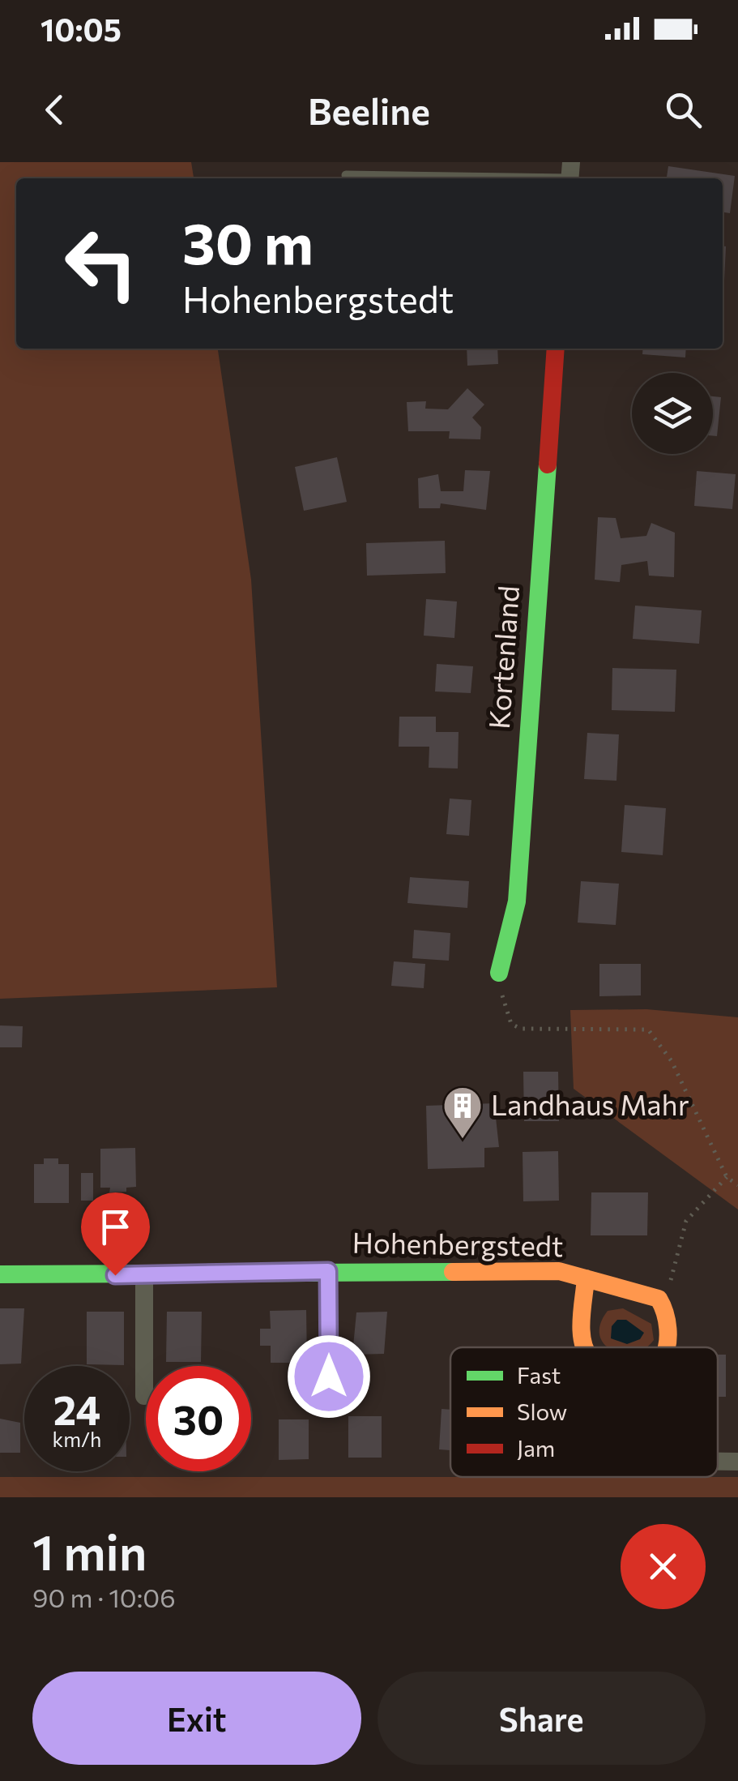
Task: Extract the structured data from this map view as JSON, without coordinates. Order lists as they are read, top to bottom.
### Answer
{
  "streets": {
    "street": ["Kortenland", "Hohenbergstedt"]
  },
  "places": {
    "building": ["Landhaus Mahr"]
  },
  "legend": ["Fast", "Slow", "Jam"],
  "page": {
    "status": "10:05",
    "header": "Beeline",
    "turn": ["30 m", "Hohenbergstedt"],
    "speed": "24 km/h",
    "limit": "30",
    "heading": ["1 min", "90 m · 10:06"],
    "buttons": ["Exit", "Share"]
  }
}
